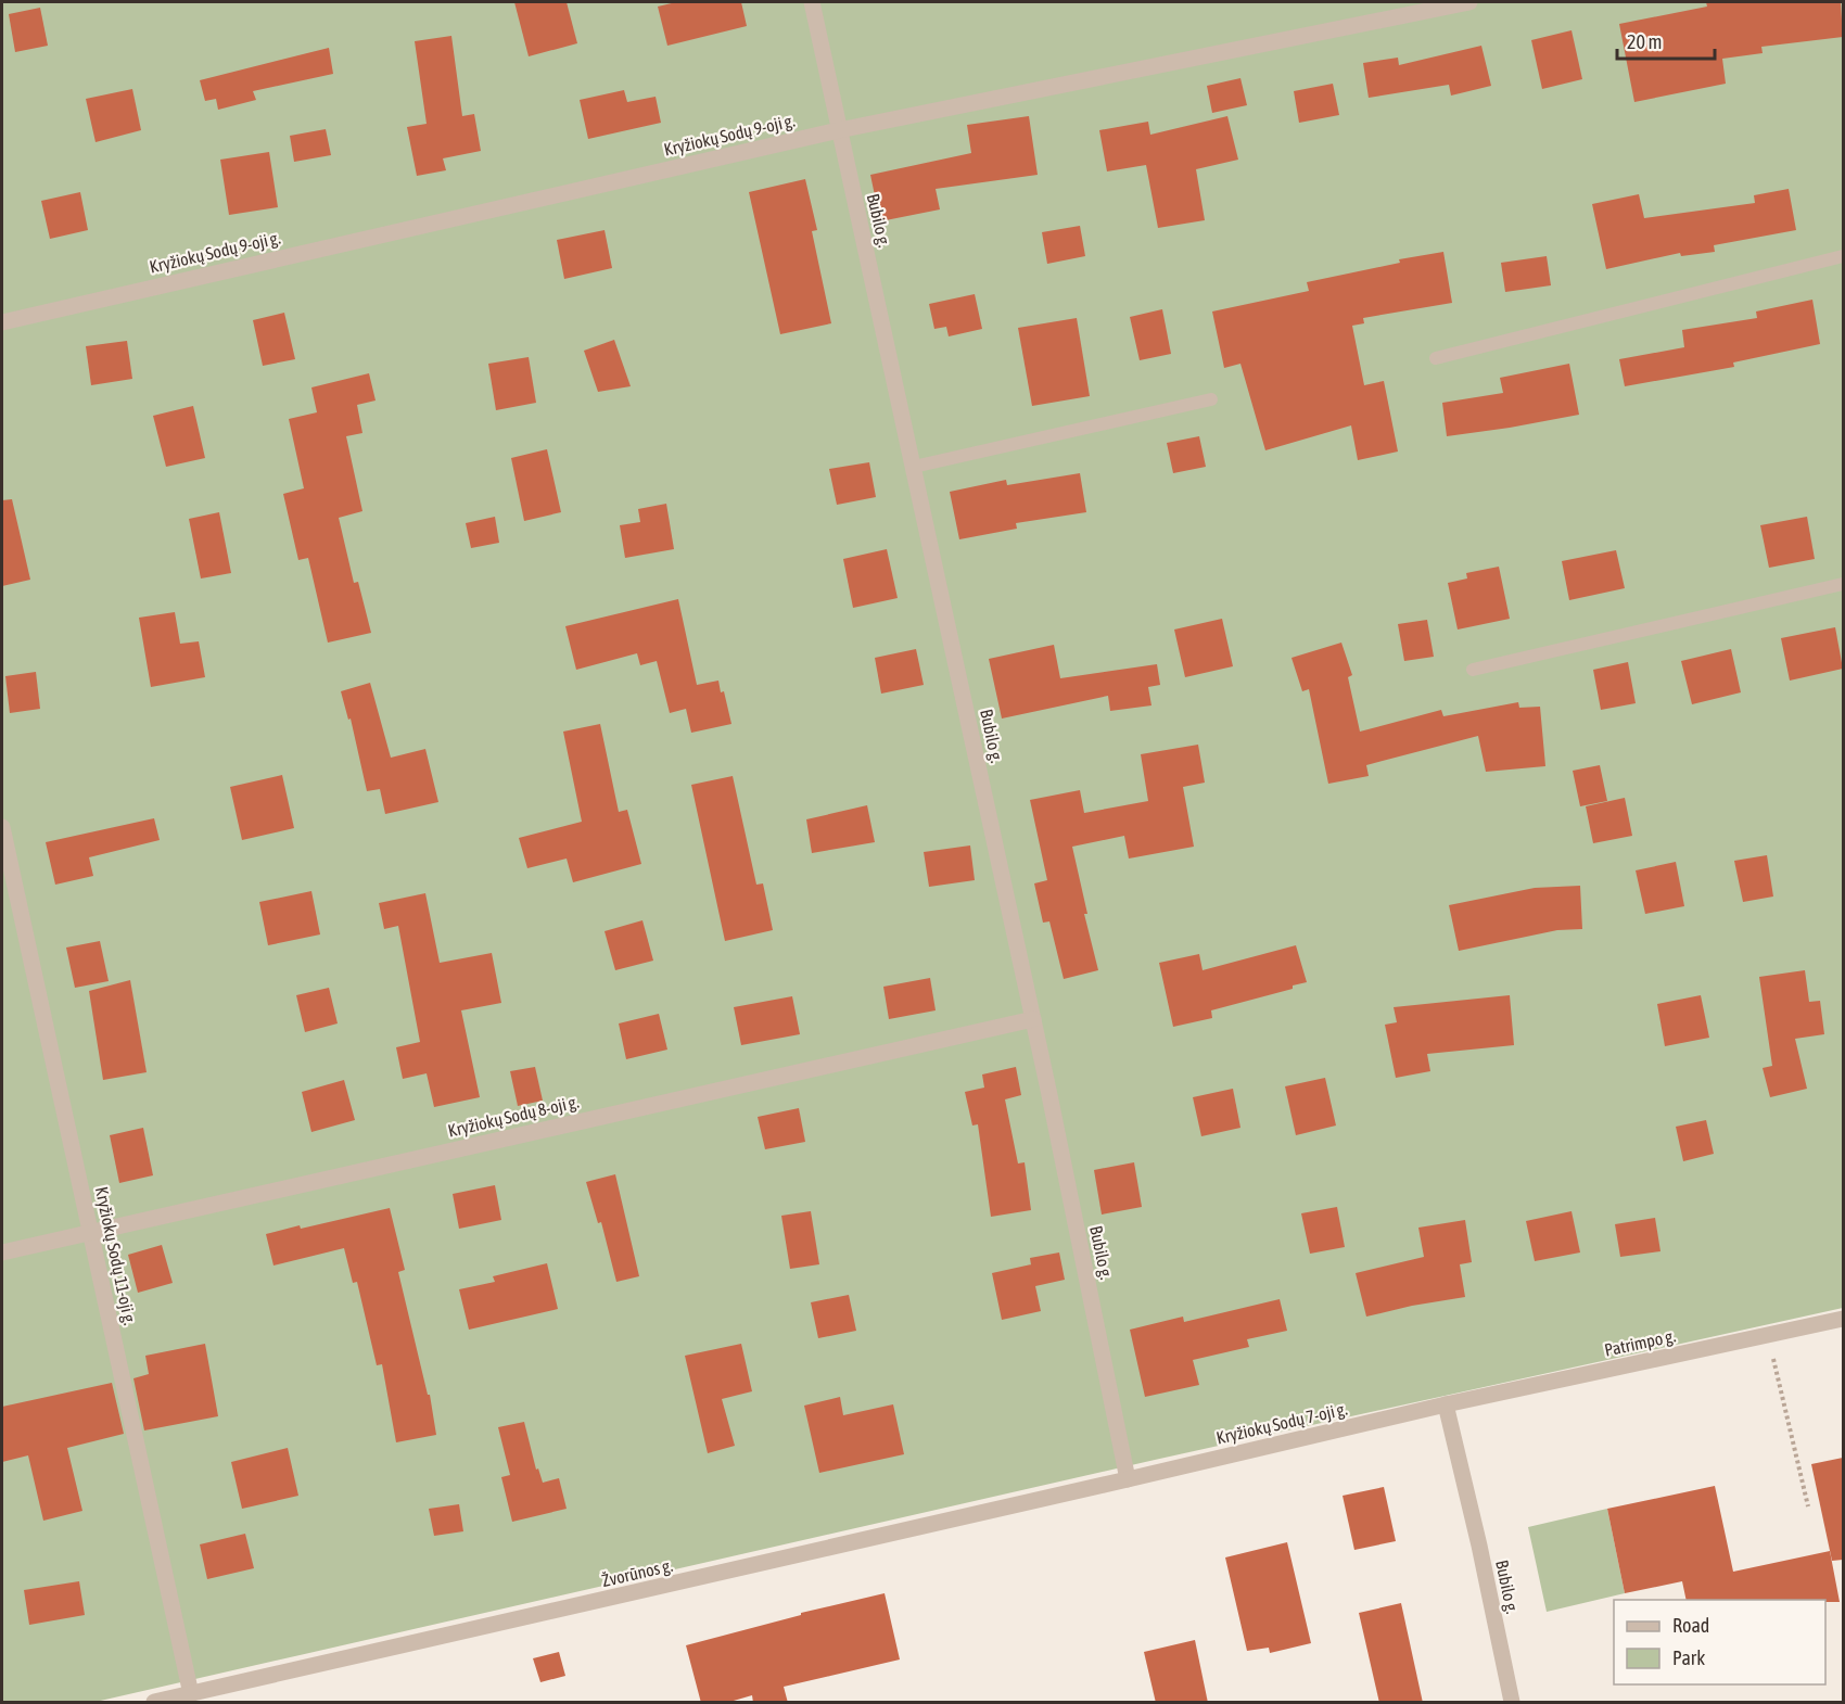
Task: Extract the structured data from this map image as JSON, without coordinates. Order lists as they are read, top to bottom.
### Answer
{
  "streets": {
    "street": [
      "Kryžiokų Sodų 9-oji g.",
      "Bubilo g.",
      "Kryžiokų Sodų 8-oji g.",
      "Kryžiokų Sodų 11-oji g.",
      "Patrimpo g.",
      "Kryžiokų Sodų 7-oji g.",
      "Žvorūnos g."
    ]
  },
  "crossings": [
    ["Kryžiokų Sodų 9-oji g.", "Bubilo g."],
    ["Bubilo g.", "Kryžiokų Sodų 8-oji g."],
    ["Bubilo g.", "Patrimpo g."],
    ["Bubilo g.", "Kryžiokų Sodų 7-oji g."],
    ["Bubilo g.", "Žvorūnos g."],
    ["Kryžiokų Sodų 8-oji g.", "Kryžiokų Sodų 11-oji g."],
    ["Kryžiokų Sodų 11-oji g.", "Žvorūnos g."],
    ["Patrimpo g.", "Kryžiokų Sodų 7-oji g."],
    ["Kryžiokų Sodų 7-oji g.", "Žvorūnos g."]
  ],
  "legend": ["Road", "Park"],
  "scale_bar": "20 m"
}
